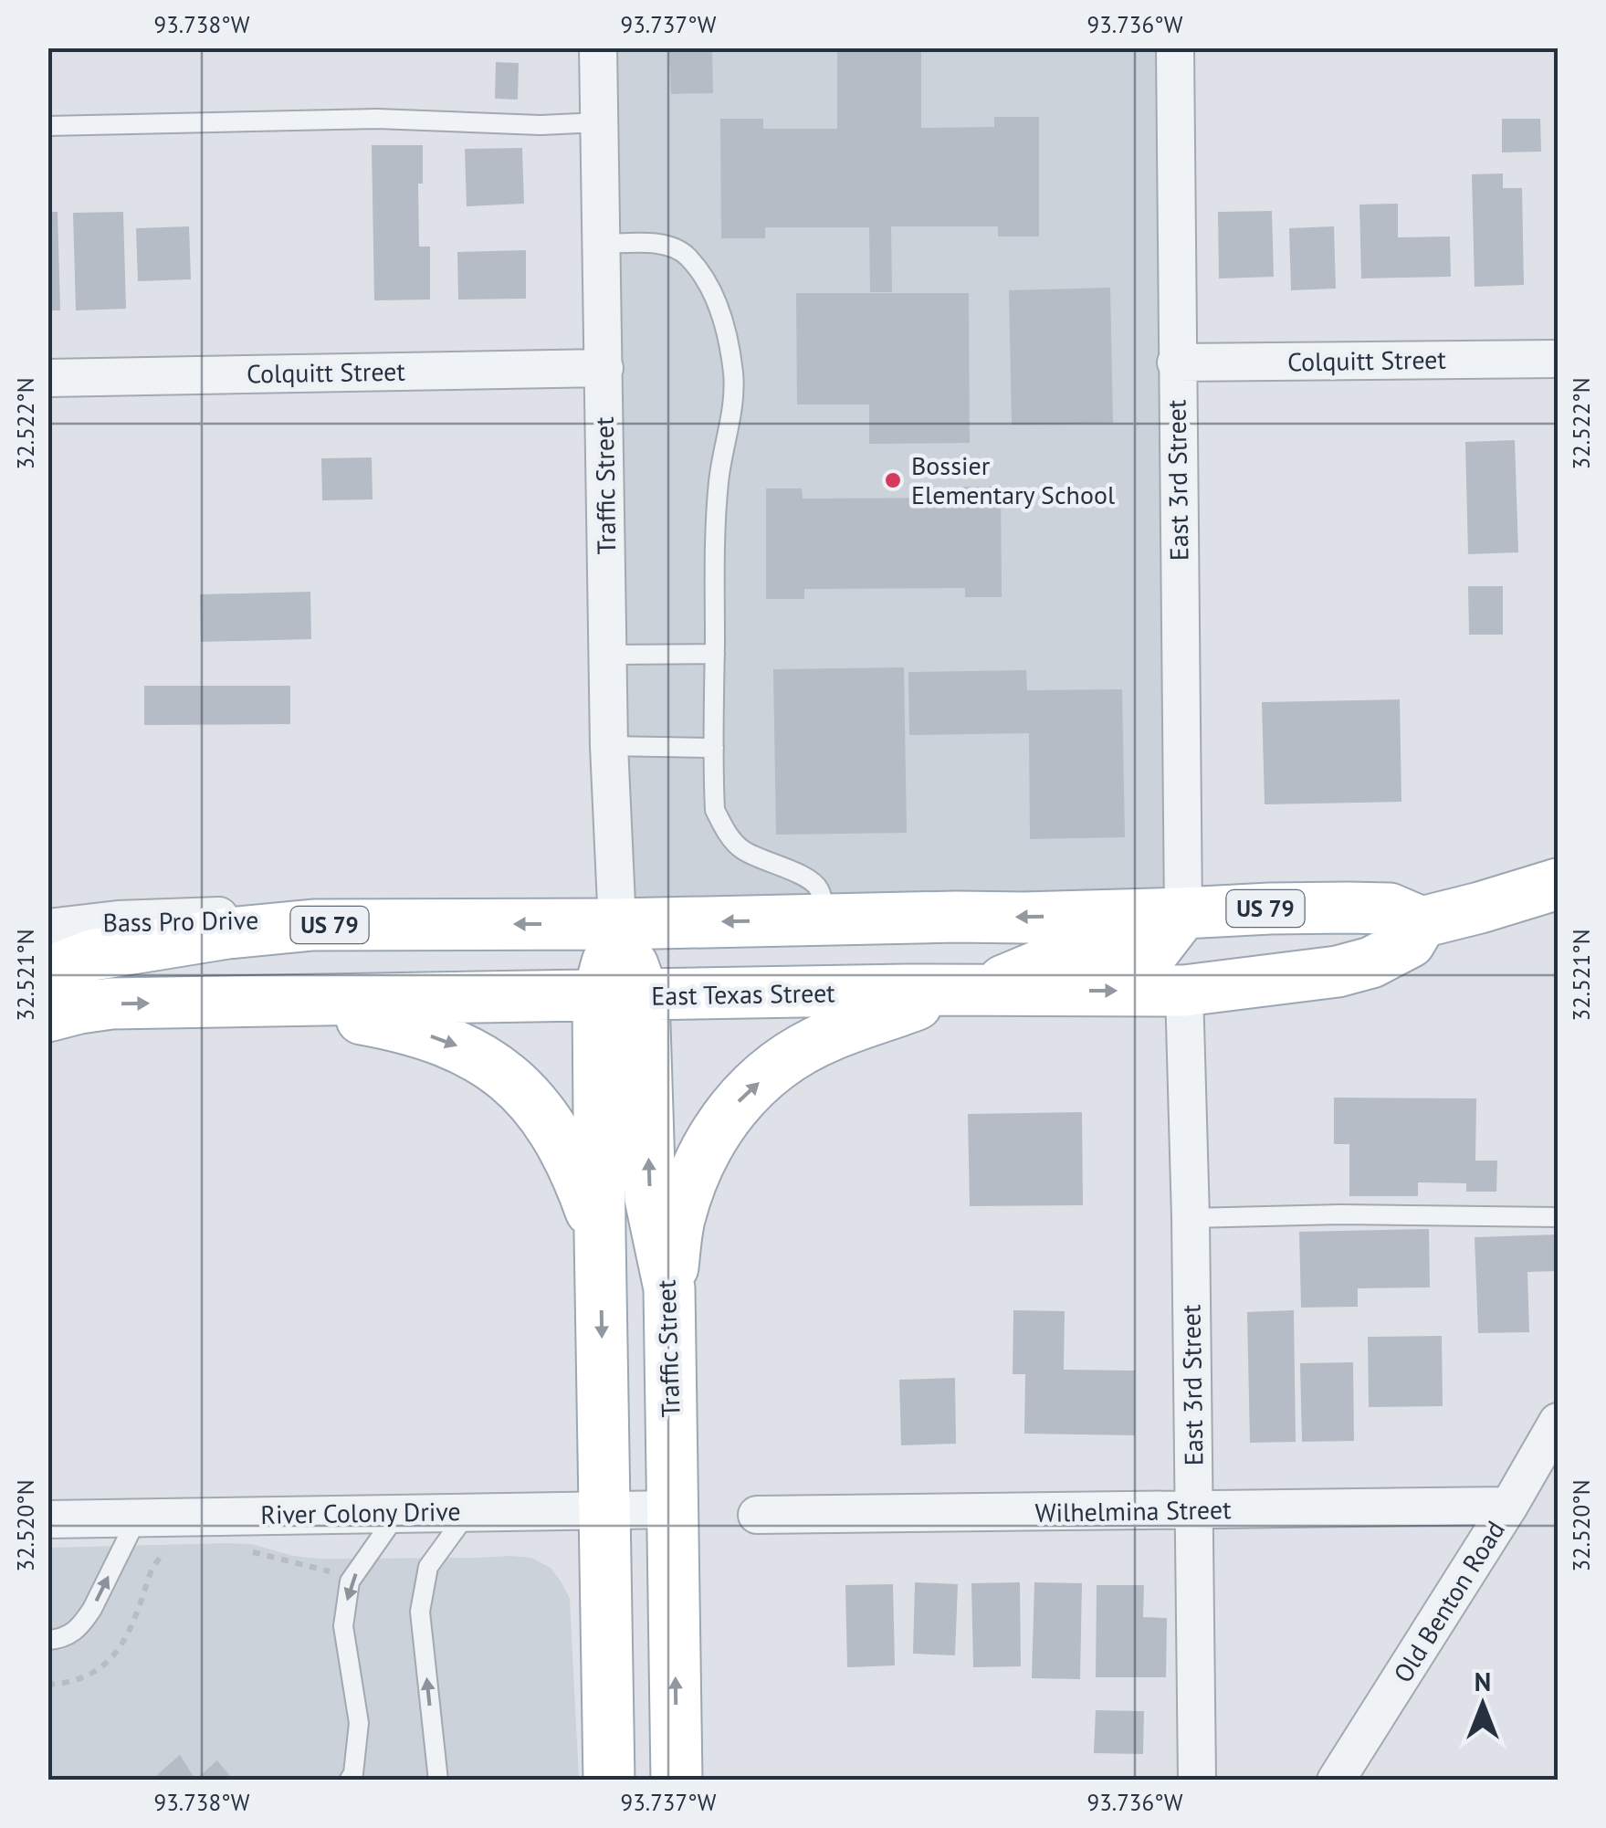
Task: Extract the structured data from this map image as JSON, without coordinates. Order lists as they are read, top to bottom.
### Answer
{
  "streets": {
    "main road": ["Traffic Street", "US 79", "East Texas Street"],
    "street": [
      "Colquitt Street",
      "East 3rd Street",
      "Bass Pro Drive",
      "Wilhelmina Street",
      "River Colony Drive",
      "Old Benton Road"
    ]
  },
  "crossings": [
    ["Colquitt Street", "East 3rd Street"],
    ["Colquitt Street", "Traffic Street"],
    ["East 3rd Street", "US 79"],
    ["East 3rd Street", "East Texas Street"],
    ["East 3rd Street", "Wilhelmina Street"],
    ["Traffic Street", "US 79"],
    ["Traffic Street", "East Texas Street"],
    ["Traffic Street", "River Colony Drive"],
    ["US 79", "Bass Pro Drive"],
    ["US 79", "East Texas Street"],
    ["Wilhelmina Street", "Old Benton Road"]
  ],
  "places": ["Bossier Elementary School"],
  "north": "top",
  "coordinates": [
    "93.738°W",
    "93.737°W",
    "93.736°W",
    "32.522°N",
    "32.521°N",
    "32.520°N"
  ]
}
